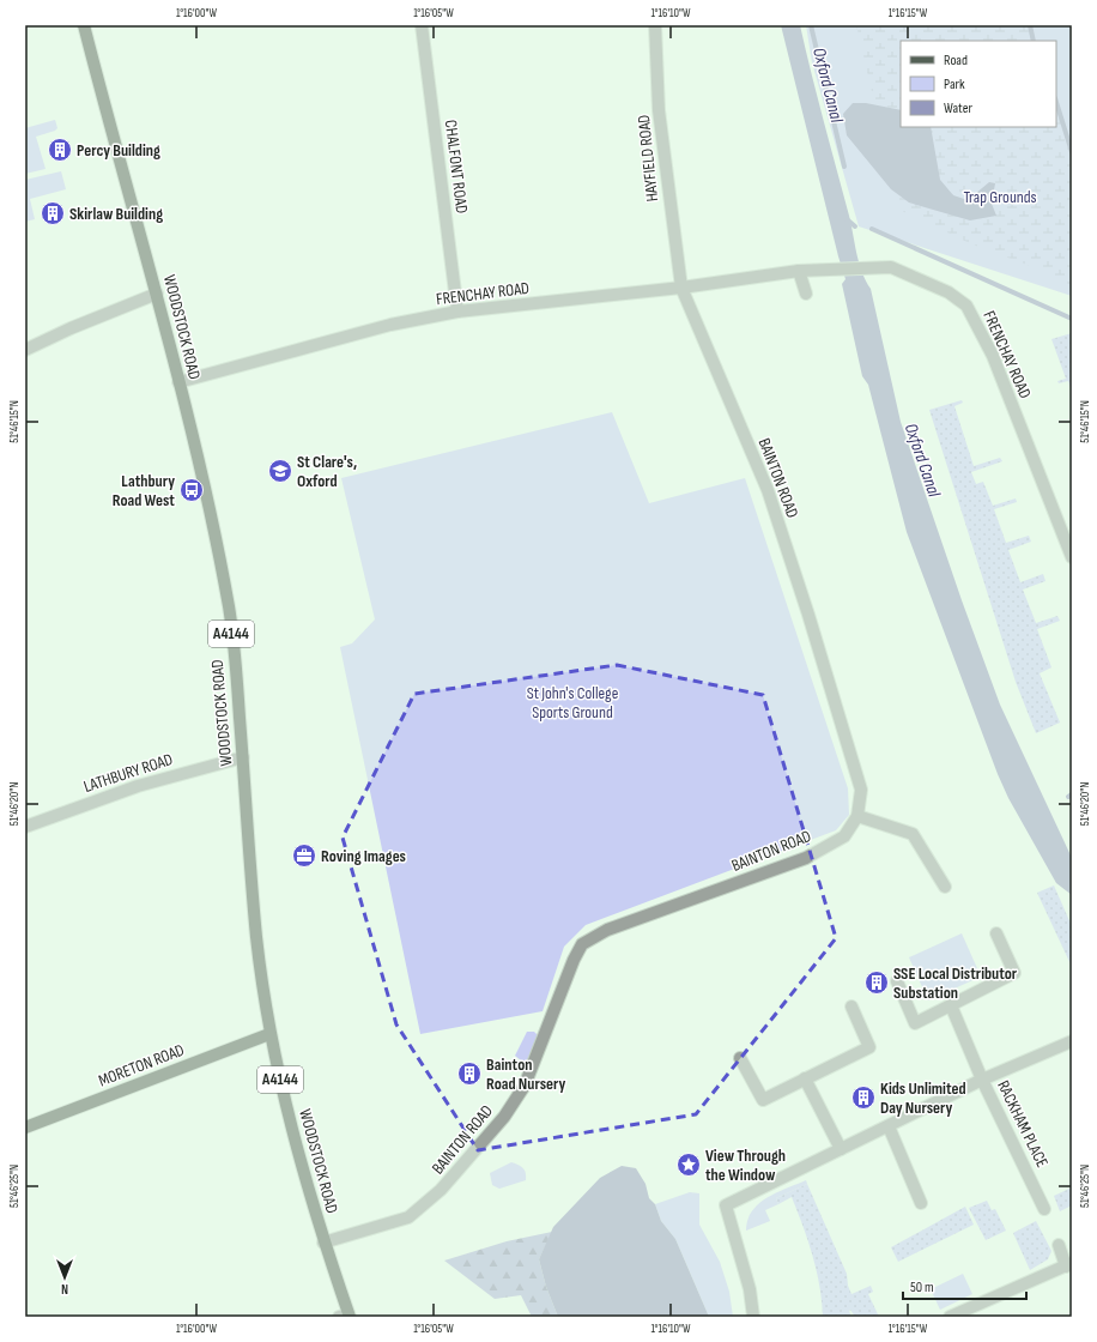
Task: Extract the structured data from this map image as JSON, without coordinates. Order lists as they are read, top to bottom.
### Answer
{
  "streets": {
    "main road": ["WOODSTOCK ROAD", "A4144", "MORETON ROAD"],
    "street": [
      "HAYFIELD ROAD",
      "CHALFONT ROAD",
      "FRENCHAY ROAD",
      "BAINTON ROAD",
      "LATHBURY ROAD",
      "RACKHAM PLACE"
    ]
  },
  "crossings": [
    ["HAYFIELD ROAD", "FRENCHAY ROAD"],
    ["HAYFIELD ROAD", "BAINTON ROAD"],
    ["CHALFONT ROAD", "FRENCHAY ROAD"],
    ["FRENCHAY ROAD", "WOODSTOCK ROAD"],
    ["FRENCHAY ROAD", "BAINTON ROAD"],
    ["WOODSTOCK ROAD", "BAINTON ROAD"],
    ["WOODSTOCK ROAD", "LATHBURY ROAD"],
    ["WOODSTOCK ROAD", "MORETON ROAD"]
  ],
  "water": ["Oxford Canal"],
  "parks": ["Trap Grounds", "St John's College Sports Ground"],
  "places": {
    "building": [
      "Percy Building",
      "Skirlaw Building",
      "SSE Local Distributor Substation",
      "Bainton Road Nursery",
      "Kids Unlimited Day Nursery"
    ],
    "school or university": ["St Clare's, Oxford"],
    "bus stop": ["Lathbury Road West"],
    "office": ["Roving Images"],
    "place": ["View Through the Window"]
  },
  "legend": ["Road", "Park", "Water"],
  "scale_bar": "50 m",
  "north": "bottom",
  "coordinates": [
    "1°16'00\"W",
    "1°16'05\"W",
    "1°16'10\"W",
    "1°16'15\"W",
    "51°46'15\"N",
    "51°46'20\"N",
    "51°46'25\"N"
  ]
}
